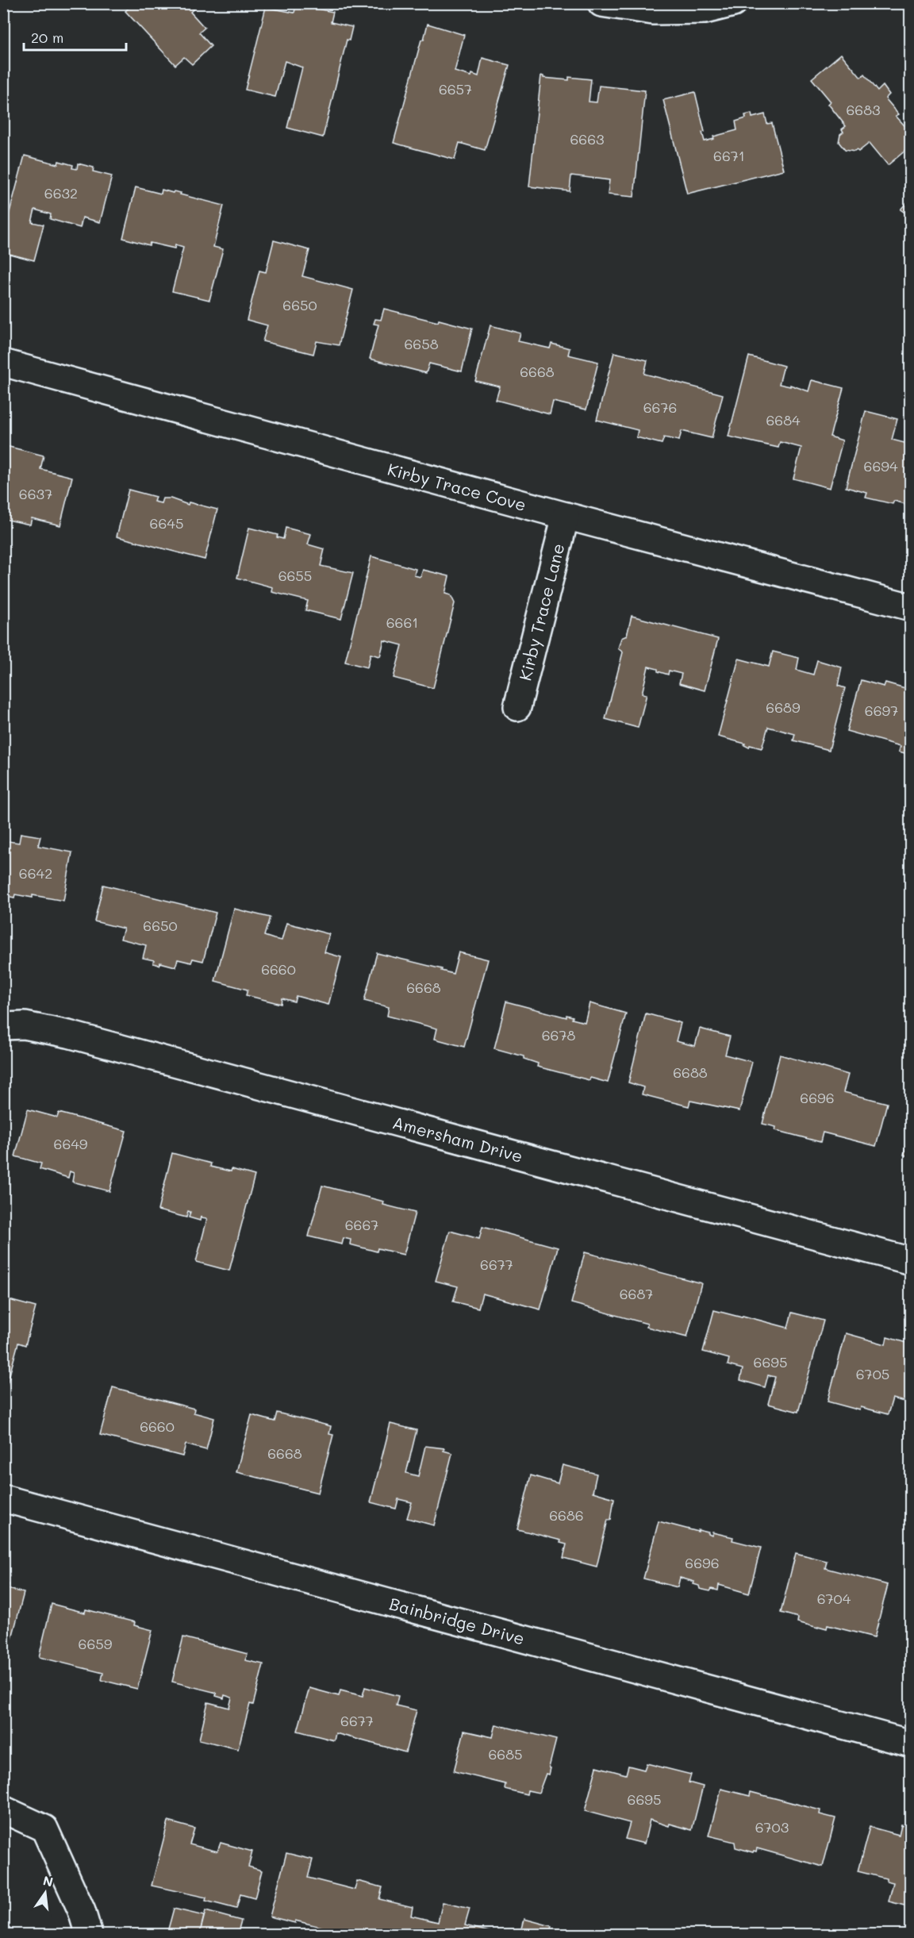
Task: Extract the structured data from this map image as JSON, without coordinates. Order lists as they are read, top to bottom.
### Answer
{
  "streets": {
    "street": [
      "Kirby Trace Cove",
      "Kirby Trace Lane",
      "Amersham Drive",
      "Bainbridge Drive"
    ]
  },
  "crossings": [
    ["Kirby Trace Cove", "Kirby Trace Lane"]
  ],
  "house_numbers": [
    "6657",
    "6683",
    "6663",
    "6671",
    "6632",
    "6650",
    "6658",
    "6668",
    "6676",
    "6684",
    "6694",
    "6637",
    "6645",
    "6655",
    "6661",
    "6689",
    "6697",
    "6642",
    "6650",
    "6660",
    "6668",
    "6678",
    "6688",
    "6696",
    "6649",
    "6667",
    "6677",
    "6687",
    "6695",
    "6705",
    "6660",
    "6668",
    "6686",
    "6696",
    "6704",
    "6659",
    "6677",
    "6685",
    "6695",
    "6703"
  ],
  "scale_bar": "20 m",
  "north": "top"
}
